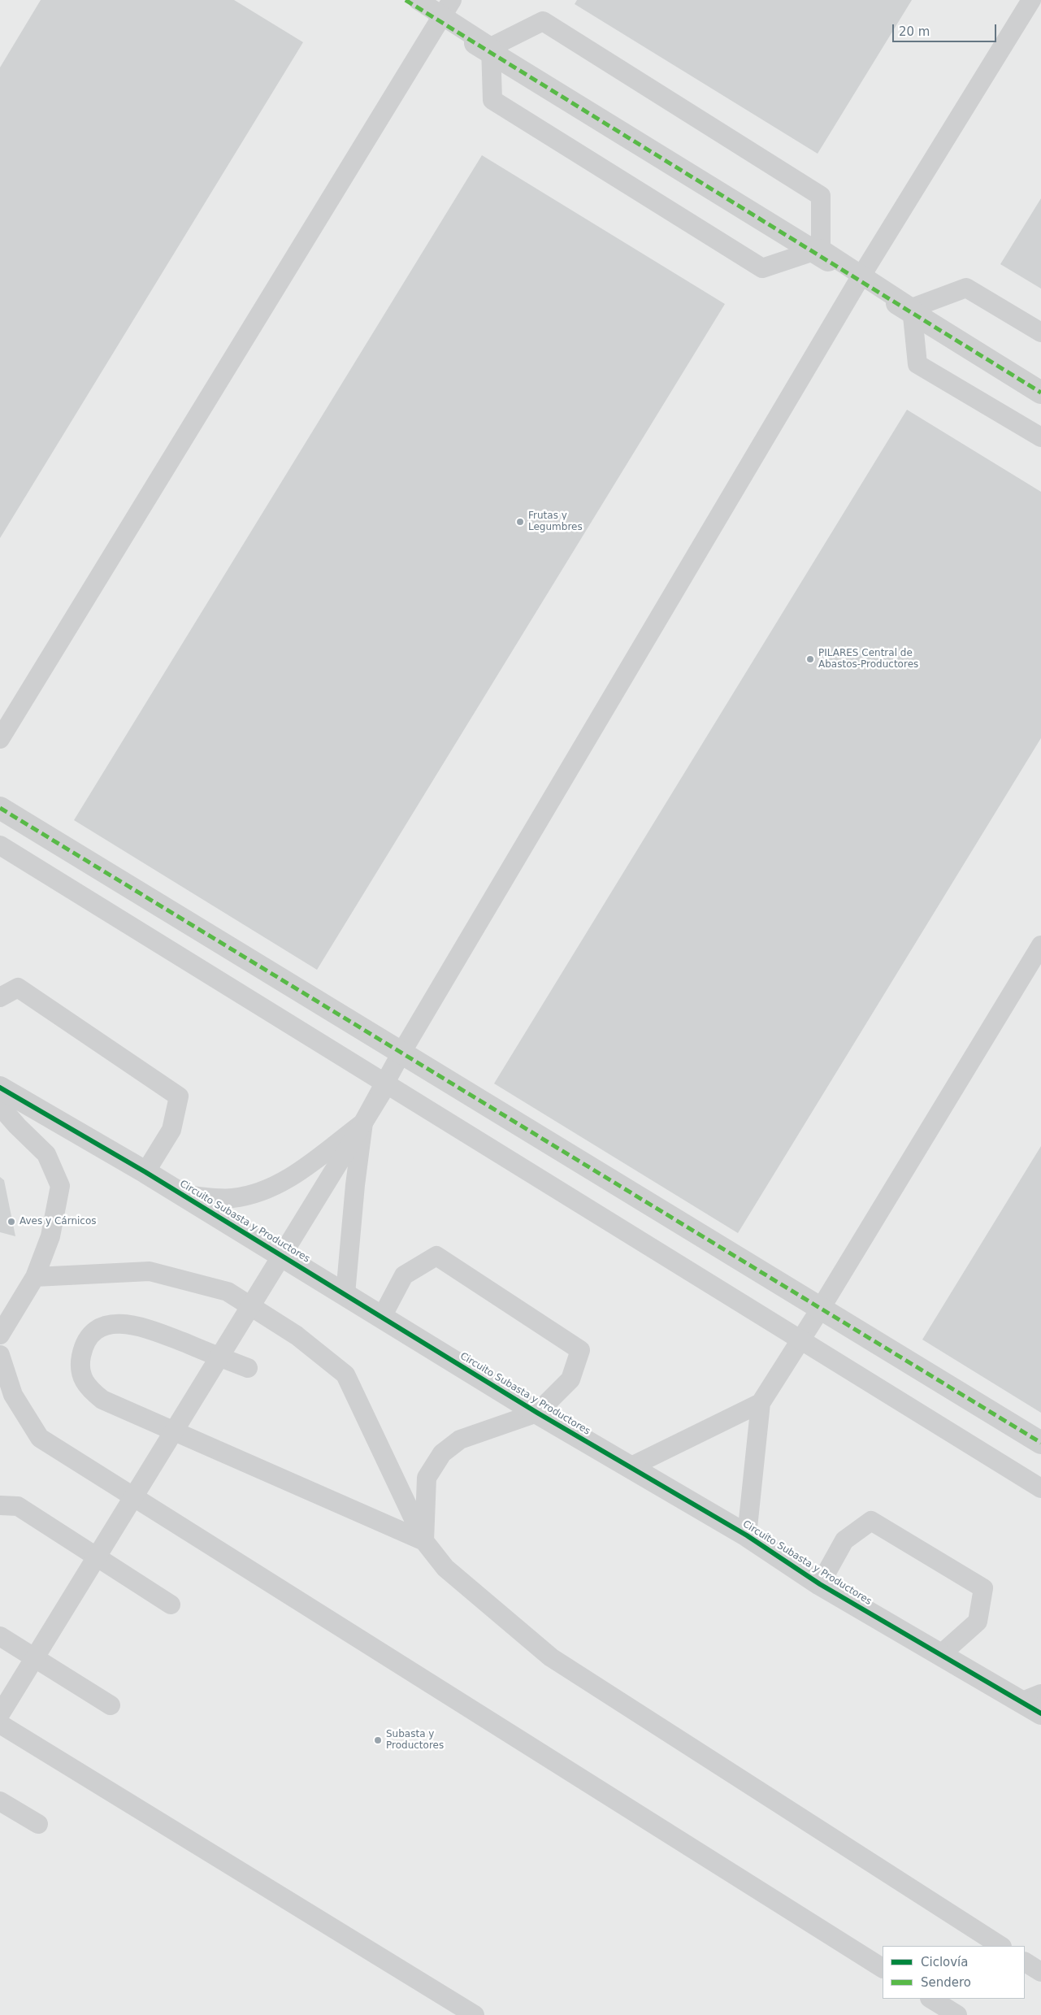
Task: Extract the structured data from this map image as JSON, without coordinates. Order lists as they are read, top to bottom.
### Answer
{
  "streets": {
    "street": ["Circuito Subasta y Productores"]
  },
  "places": [
    "Frutas y Legumbres",
    "PILARES Central de Abastos-Productores",
    "Aves y Cárnicos",
    "Subasta y Productores"
  ],
  "legend": ["Ciclovía", "Sendero"],
  "scale_bar": "20 m"
}
